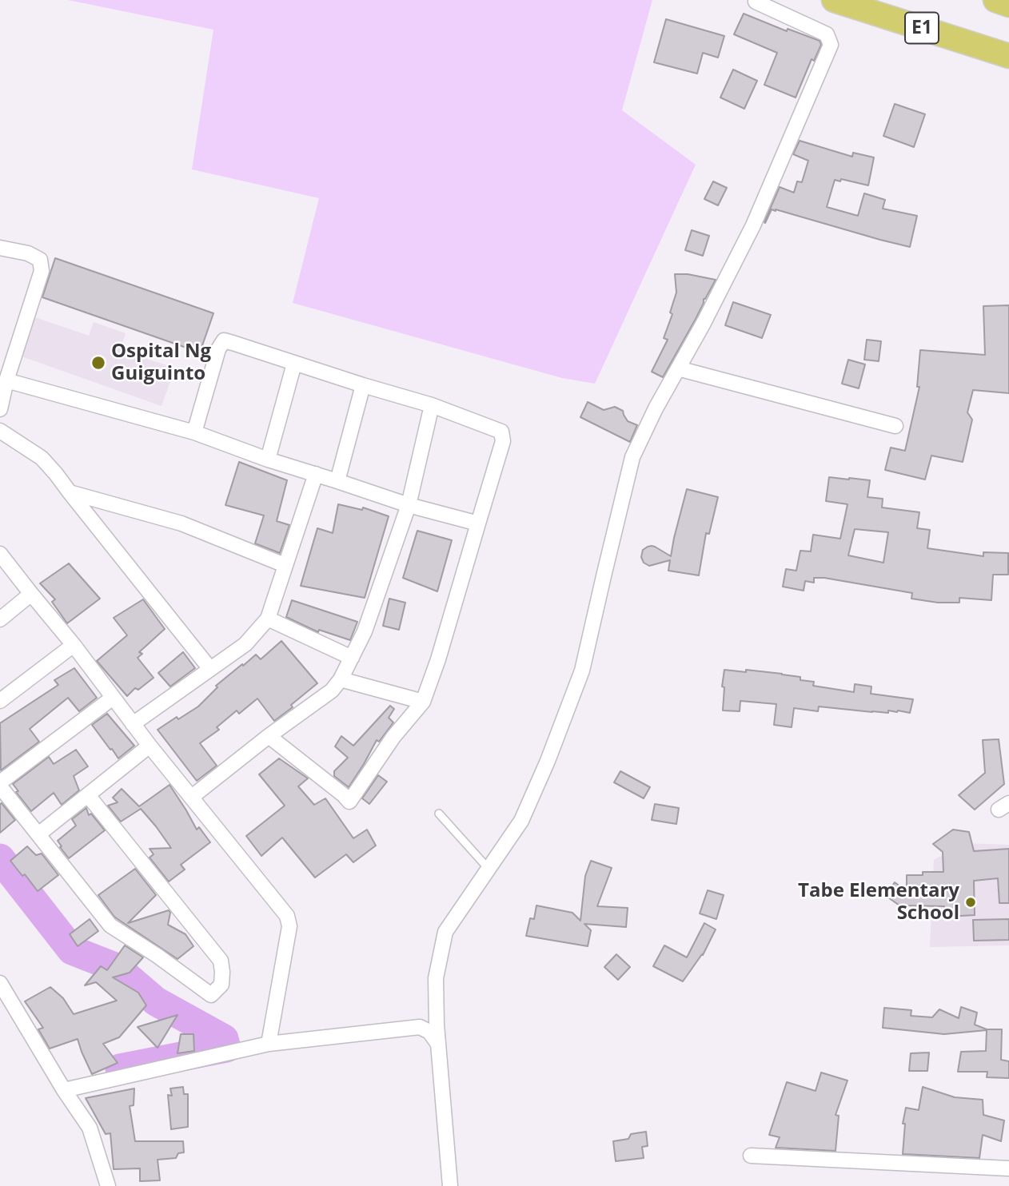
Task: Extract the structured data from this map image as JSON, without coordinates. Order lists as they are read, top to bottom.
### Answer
{
  "streets": {
    "highway": ["E1"]
  },
  "places": ["Ospital Ng Guiguinto", "Tabe Elementary School"]
}
